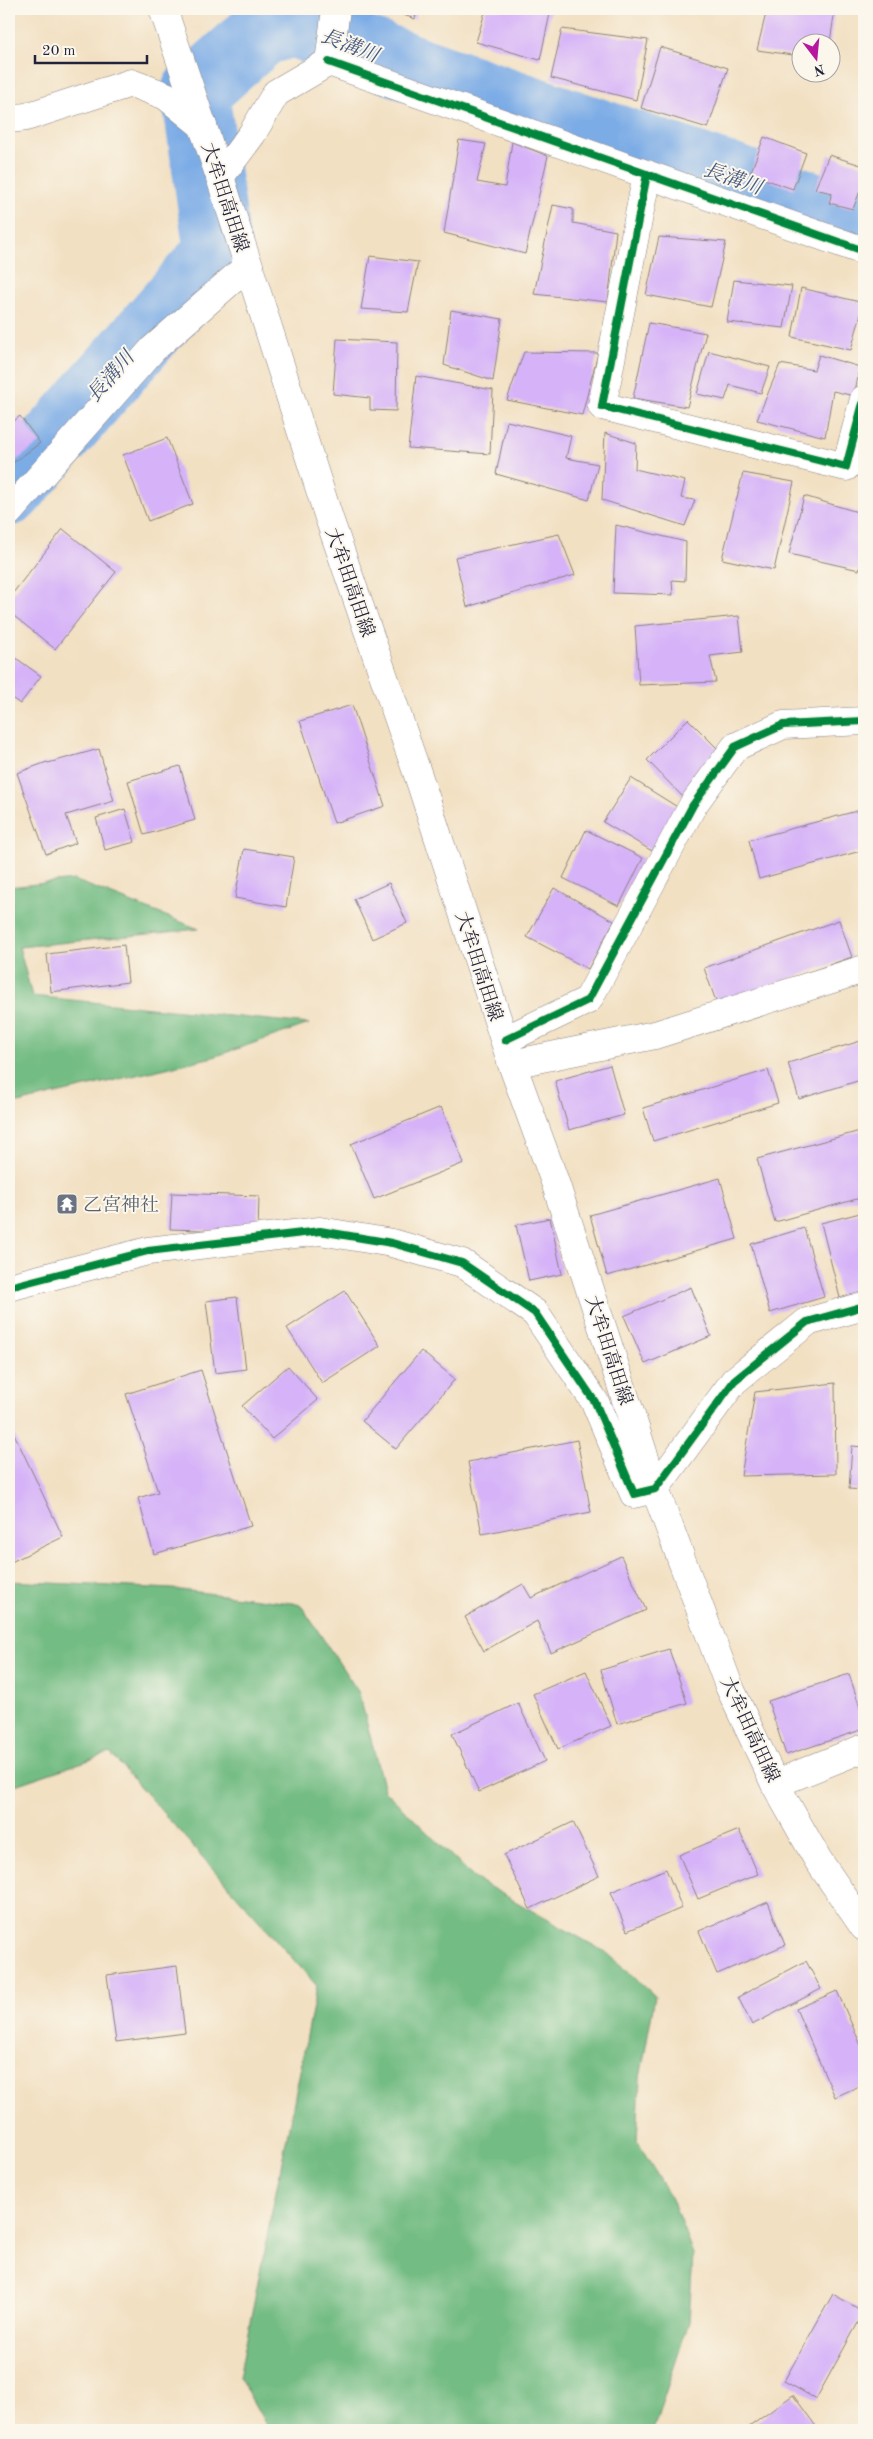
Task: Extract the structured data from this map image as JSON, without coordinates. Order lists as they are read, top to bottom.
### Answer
{
  "streets": {
    "street": ["大牟田高田線"]
  },
  "water": ["長溝川"],
  "places": {
    "temple": ["乙宮神社"]
  },
  "scale_bar": "20 m",
  "north": "bottom"
}
